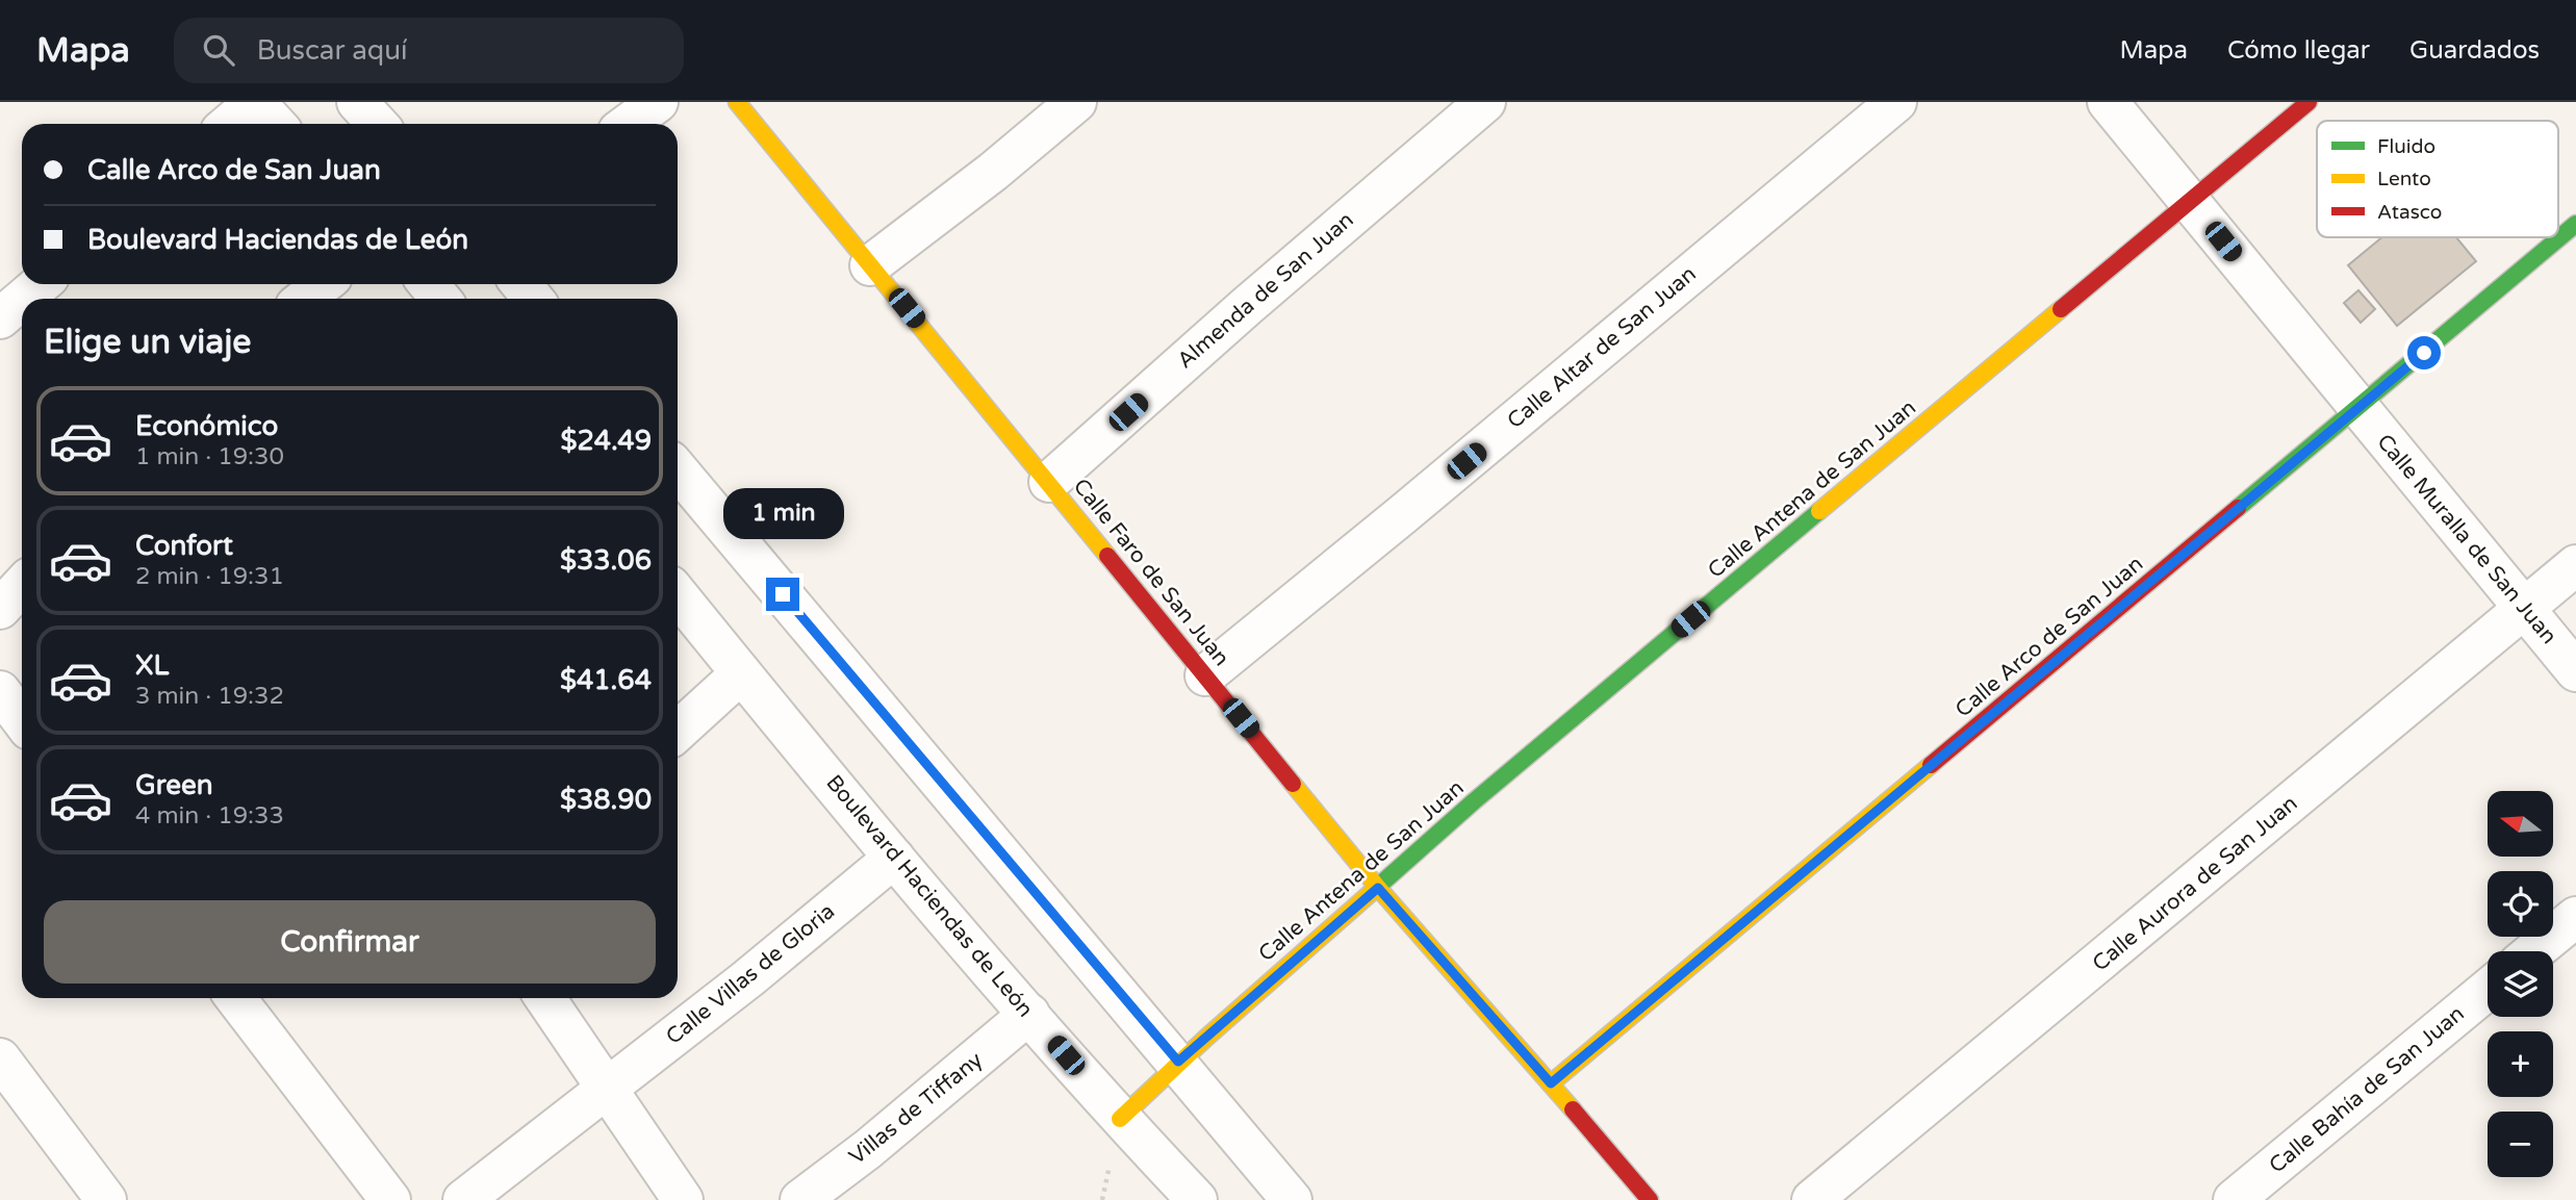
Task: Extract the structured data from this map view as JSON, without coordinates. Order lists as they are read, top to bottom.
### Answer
{
  "streets": {
    "street": [
      "Almenda de San Juan",
      "Calle Altar de San Juan",
      "Calle Antena de San Juan",
      "Calle Muralla de San Juan",
      "Calle Faro de San Juan",
      "Calle Arco de San Juan",
      "Calle Aurora de San Juan",
      "Boulevard Haciendas de León",
      "Calle Villas de Gloria",
      "Calle Bahía de San Juan",
      "Villas de Tiffany"
    ]
  },
  "crossings": [
    ["Almenda de San Juan", "Calle Faro de San Juan"],
    ["Calle Altar de San Juan", "Calle Faro de San Juan"],
    ["Calle Antena de San Juan", "Calle Muralla de San Juan"],
    ["Calle Antena de San Juan", "Calle Faro de San Juan"],
    ["Calle Antena de San Juan", "Boulevard Haciendas de León"],
    ["Calle Muralla de San Juan", "Calle Arco de San Juan"],
    ["Calle Muralla de San Juan", "Calle Aurora de San Juan"],
    ["Calle Faro de San Juan", "Calle Arco de San Juan"],
    ["Boulevard Haciendas de León", "Calle Villas de Gloria"],
    ["Boulevard Haciendas de León", "Villas de Tiffany"]
  ],
  "legend": ["Fluido", "Lento", "Atasco"],
  "north": "left",
  "page": {
    "header": "Mapa",
    "search": "Buscar aquí",
    "nav": ["Mapa", "Cómo llegar", "Guardados"],
    "banner": ["Calle Arco de San Juan", "Boulevard Haciendas de León"],
    "heading": "Elige un viaje",
    "list": [
      {
        "name": "Económico",
        "note": "1 min · 19:30",
        "value": "$24.49"
      },
      {
        "name": "Confort",
        "note": "2 min · 19:31",
        "value": "$33.06"
      },
      {
        "name": "XL",
        "note": "3 min · 19:32",
        "value": "$41.64"
      },
      {
        "name": "Green",
        "note": "4 min · 19:33",
        "value": "$38.90"
      }
    ],
    "bubble": "1 min",
    "map_buttons": ["+", "−"],
    "buttons": "Confirmar"
  }
}
